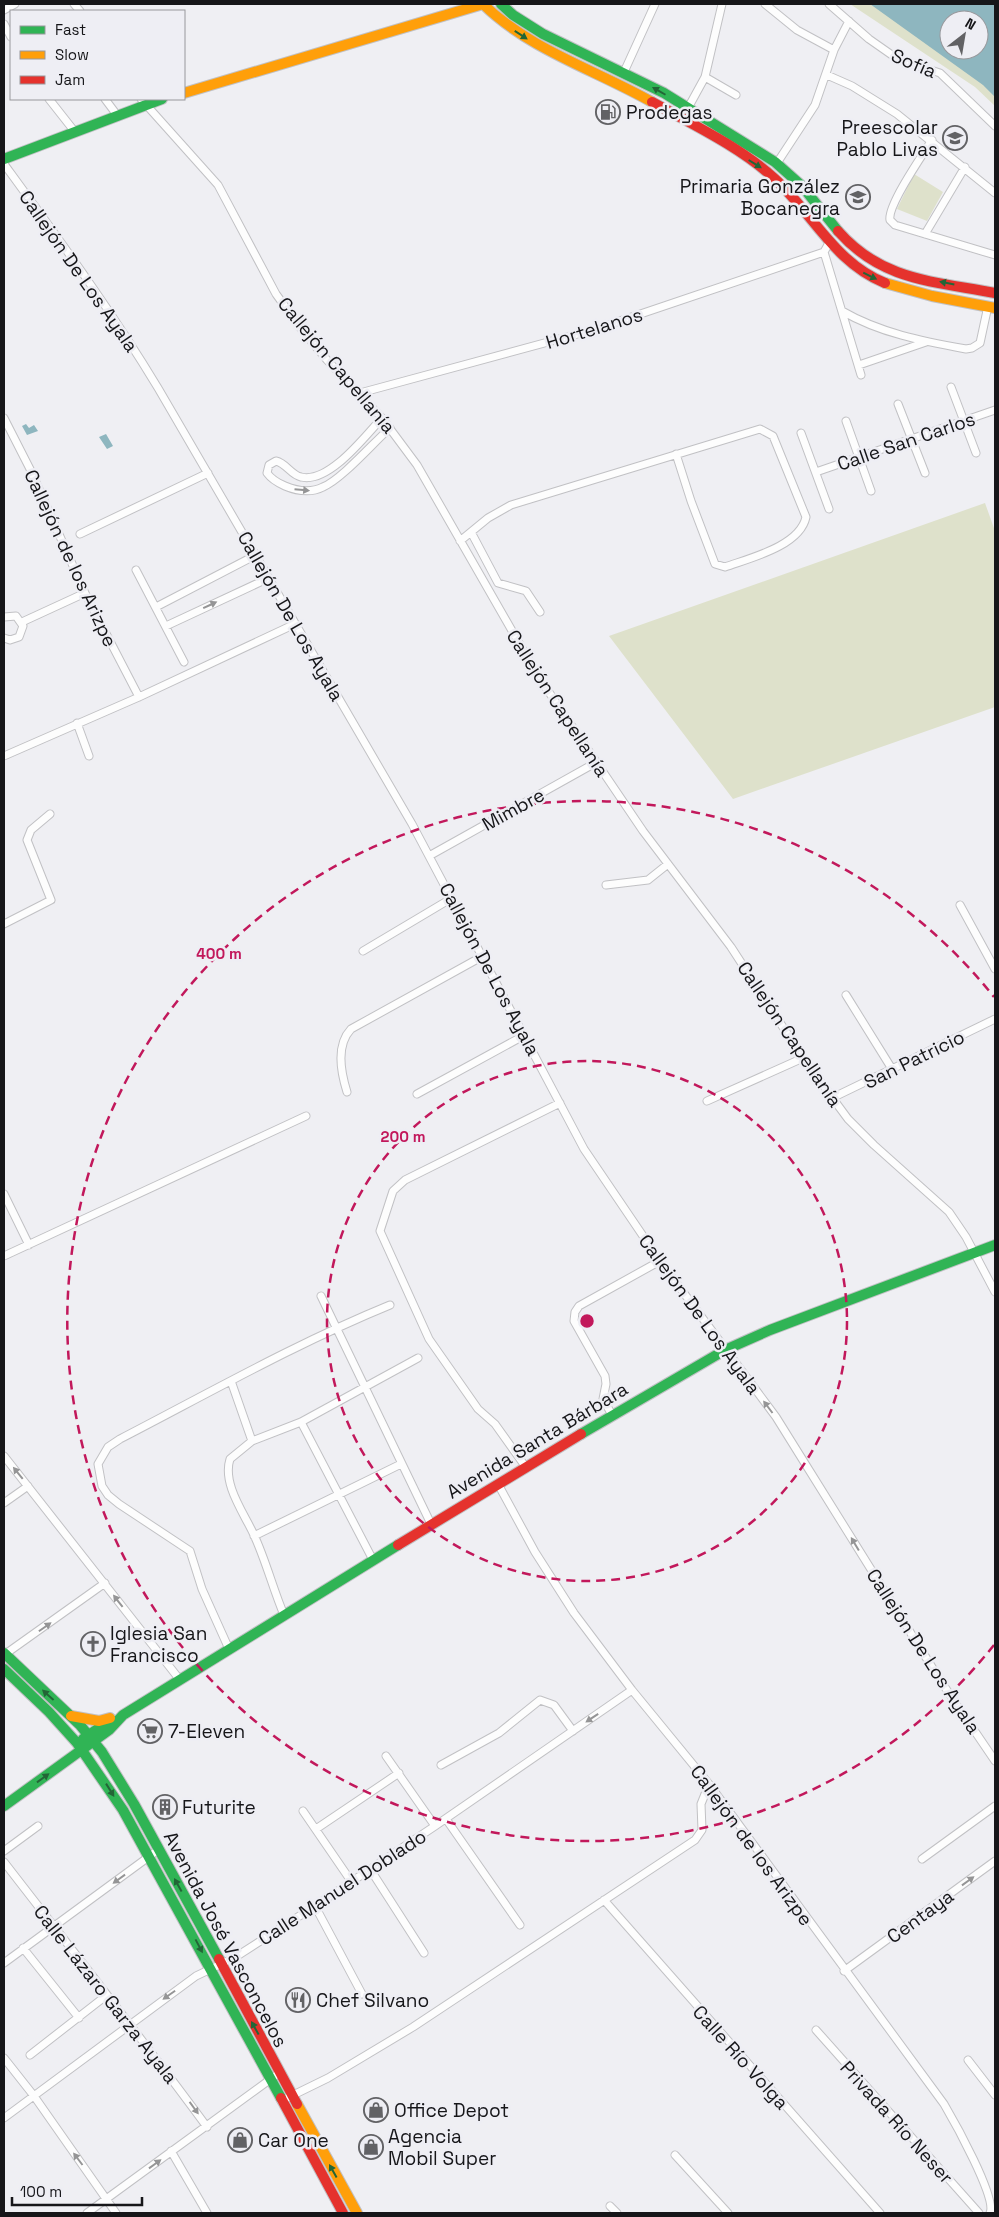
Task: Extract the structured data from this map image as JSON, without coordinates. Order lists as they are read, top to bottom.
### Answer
{
  "streets": {
    "main road": ["Avenida Santa Bárbara", "Avenida José Vasconcelos"],
    "street": [
      "Sofía",
      "Callejón De Los Ayala",
      "Hortelanos",
      "Callejón Capellanía",
      "Calle San Carlos",
      "Callejón de los Arizpe",
      "Mimbre",
      "San Patricio",
      "Calle Manuel Doblado",
      "Centaya",
      "Calle Lázaro Garza Ayala",
      "Calle Río Volga",
      "Privada Río Neser"
    ]
  },
  "crossings": [
    ["Callejón De Los Ayala", "Mimbre"],
    ["Callejón De Los Ayala", "Avenida Santa Bárbara"],
    ["Hortelanos", "Callejón Capellanía"],
    ["Callejón Capellanía", "Mimbre"],
    ["Callejón Capellanía", "San Patricio"],
    ["Callejón Capellanía", "Avenida Santa Bárbara"],
    ["Callejón de los Arizpe", "Avenida Santa Bárbara"],
    ["Callejón de los Arizpe", "Calle Manuel Doblado"],
    ["Callejón de los Arizpe", "Centaya"],
    ["Avenida Santa Bárbara", "Avenida José Vasconcelos"],
    ["Calle Manuel Doblado", "Avenida José Vasconcelos"],
    ["Calle Manuel Doblado", "Calle Lázaro Garza Ayala"]
  ],
  "one_way": ["Calle Lázaro Garza Ayala"],
  "places": {
    "fuel station": ["Prodegas"],
    "school or university": ["Preescolar Pablo Livas", "Primaria González Bocanegra"],
    "church": ["Iglesia San Francisco"],
    "supermarket": ["7-Eleven"],
    "building": ["Futurite"],
    "restaurant": ["Chef Silvano"],
    "shop": ["Office Depot", "Car One", "Agencia Mobil Super"]
  },
  "legend": ["Fast", "Slow", "Jam"],
  "scale_bar": "100 m",
  "north": "top right",
  "rings": ["400 m", "200 m"]
}
